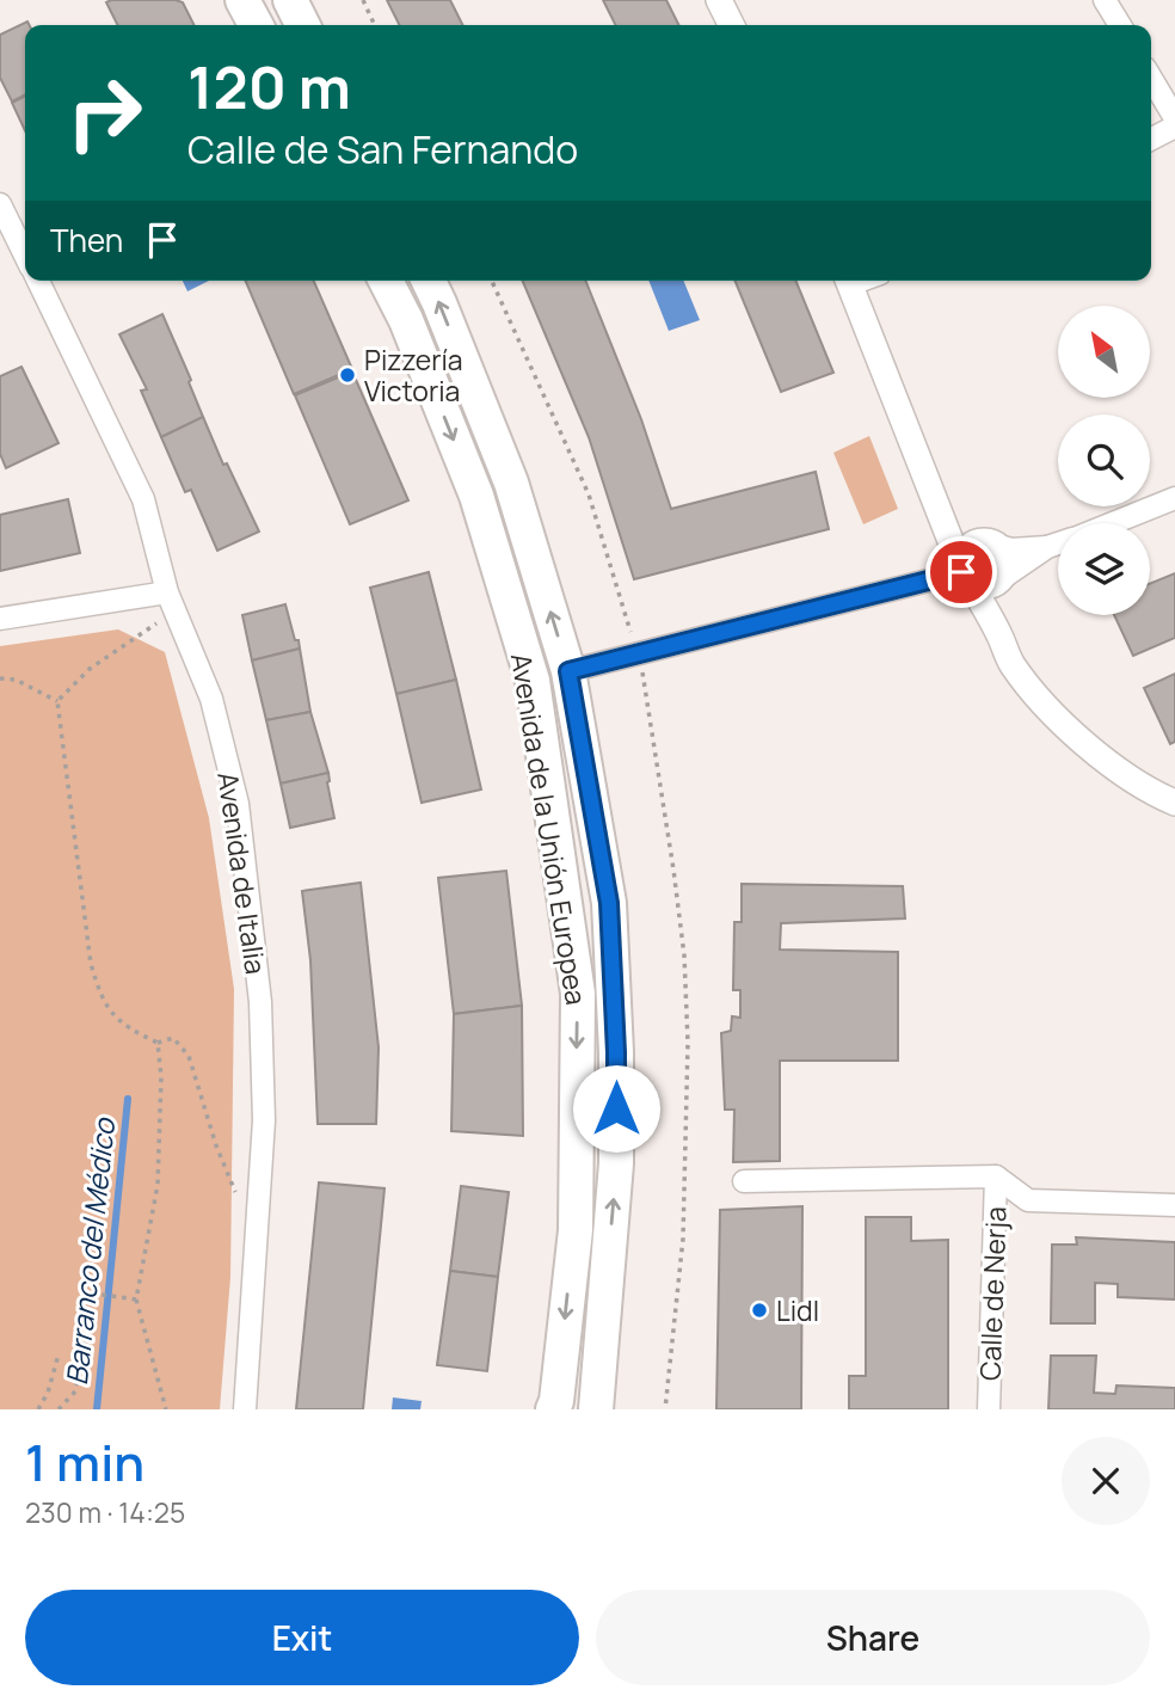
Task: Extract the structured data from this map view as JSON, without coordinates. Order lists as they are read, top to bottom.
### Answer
{
  "streets": {
    "main road": ["Avenida de la Unión Europea"],
    "street": ["Avenida de Italia", "Calle de Nerja"]
  },
  "water": ["Barranco del Médico"],
  "places": ["Pizzería Victoria", "Lidl"],
  "north": "top left",
  "page": {
    "turn": ["120 m", "Calle de San Fernando"],
    "then": "Then",
    "heading": ["1 min", "230 m · 14:25"],
    "buttons": ["Exit", "Share"]
  }
}
